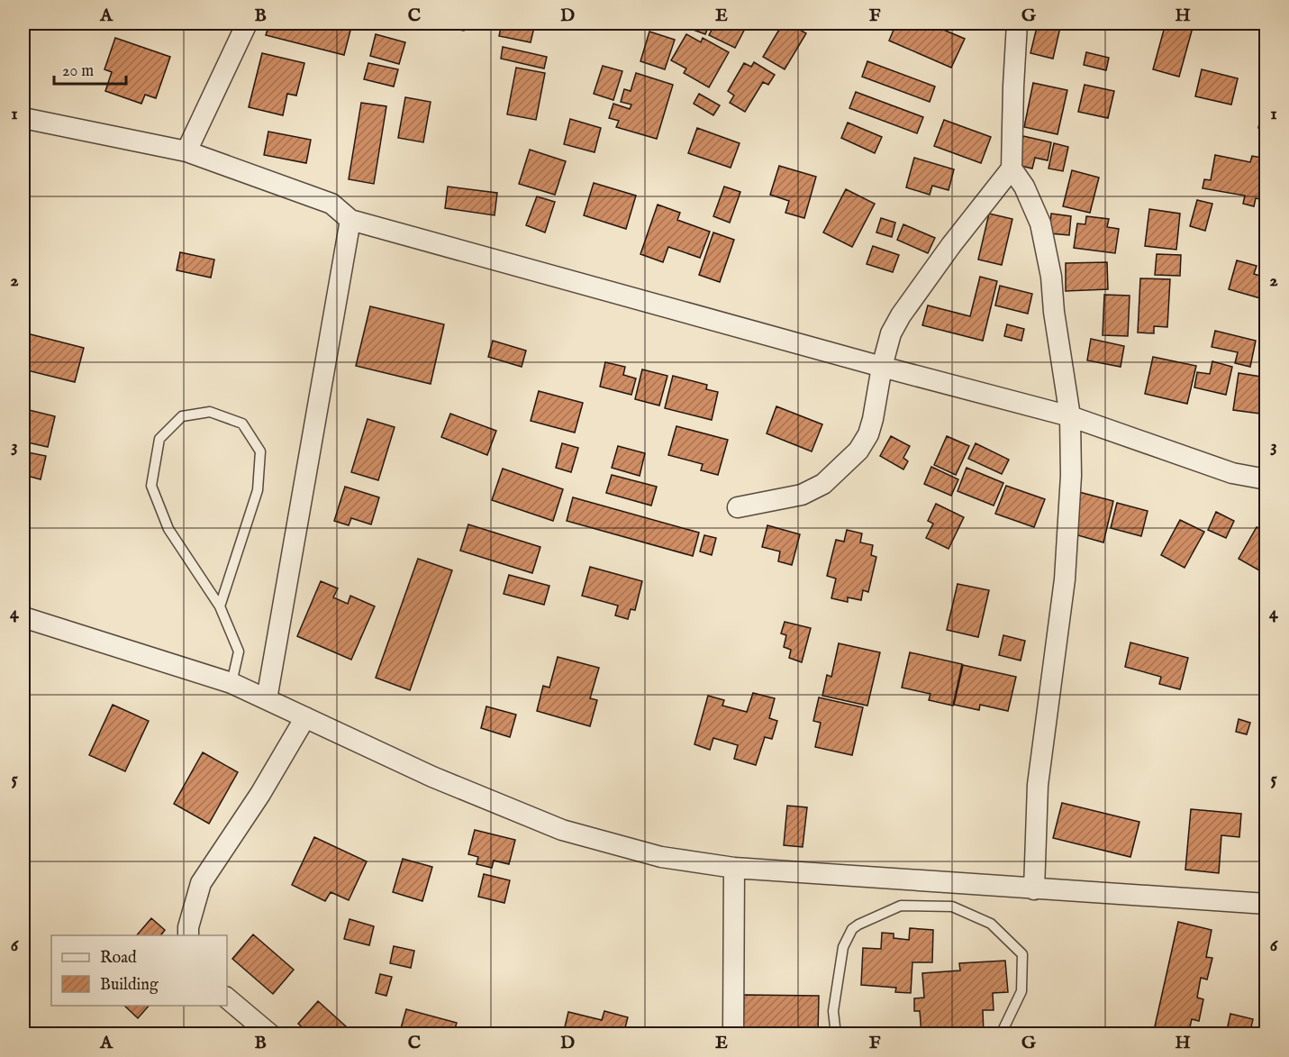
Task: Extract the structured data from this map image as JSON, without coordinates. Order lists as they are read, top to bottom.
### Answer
{
  "legend": ["Road", "Building"],
  "scale_bar": "20 m",
  "grid": {
    "columns": [
      "A",
      "B",
      "C",
      "D",
      "E",
      "F",
      "G",
      "H"
    ],
    "rows": [
      "1",
      "2",
      "3",
      "4",
      "5",
      "6"
    ]
  }
}
